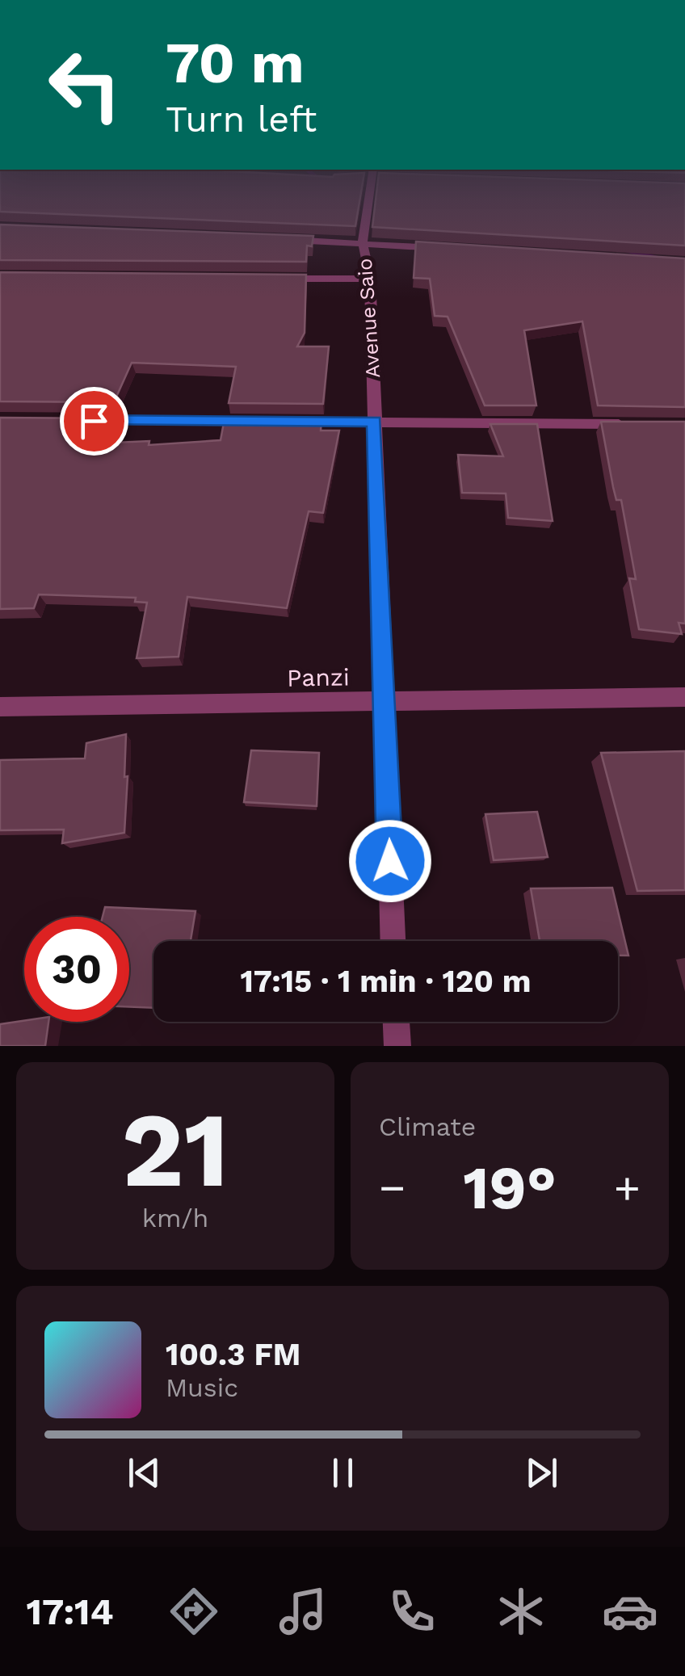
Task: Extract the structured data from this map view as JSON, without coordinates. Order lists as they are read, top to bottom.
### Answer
{
  "streets": {
    "street": ["Avenue Saio", "Panzi"]
  },
  "crossings": [
    ["Avenue Saio", "Panzi"]
  ],
  "page": {
    "turn": ["70 m", "Turn left"],
    "limit": "30",
    "trip": "17:15 · 1 min · 120 m",
    "tile": [
      ["21", "km/h"],
      "Climate"
    ],
    "heat": ["−", "19°", "+"],
    "song": ["100.3 FM", "Music"],
    "tabs": "17:14"
  }
}
